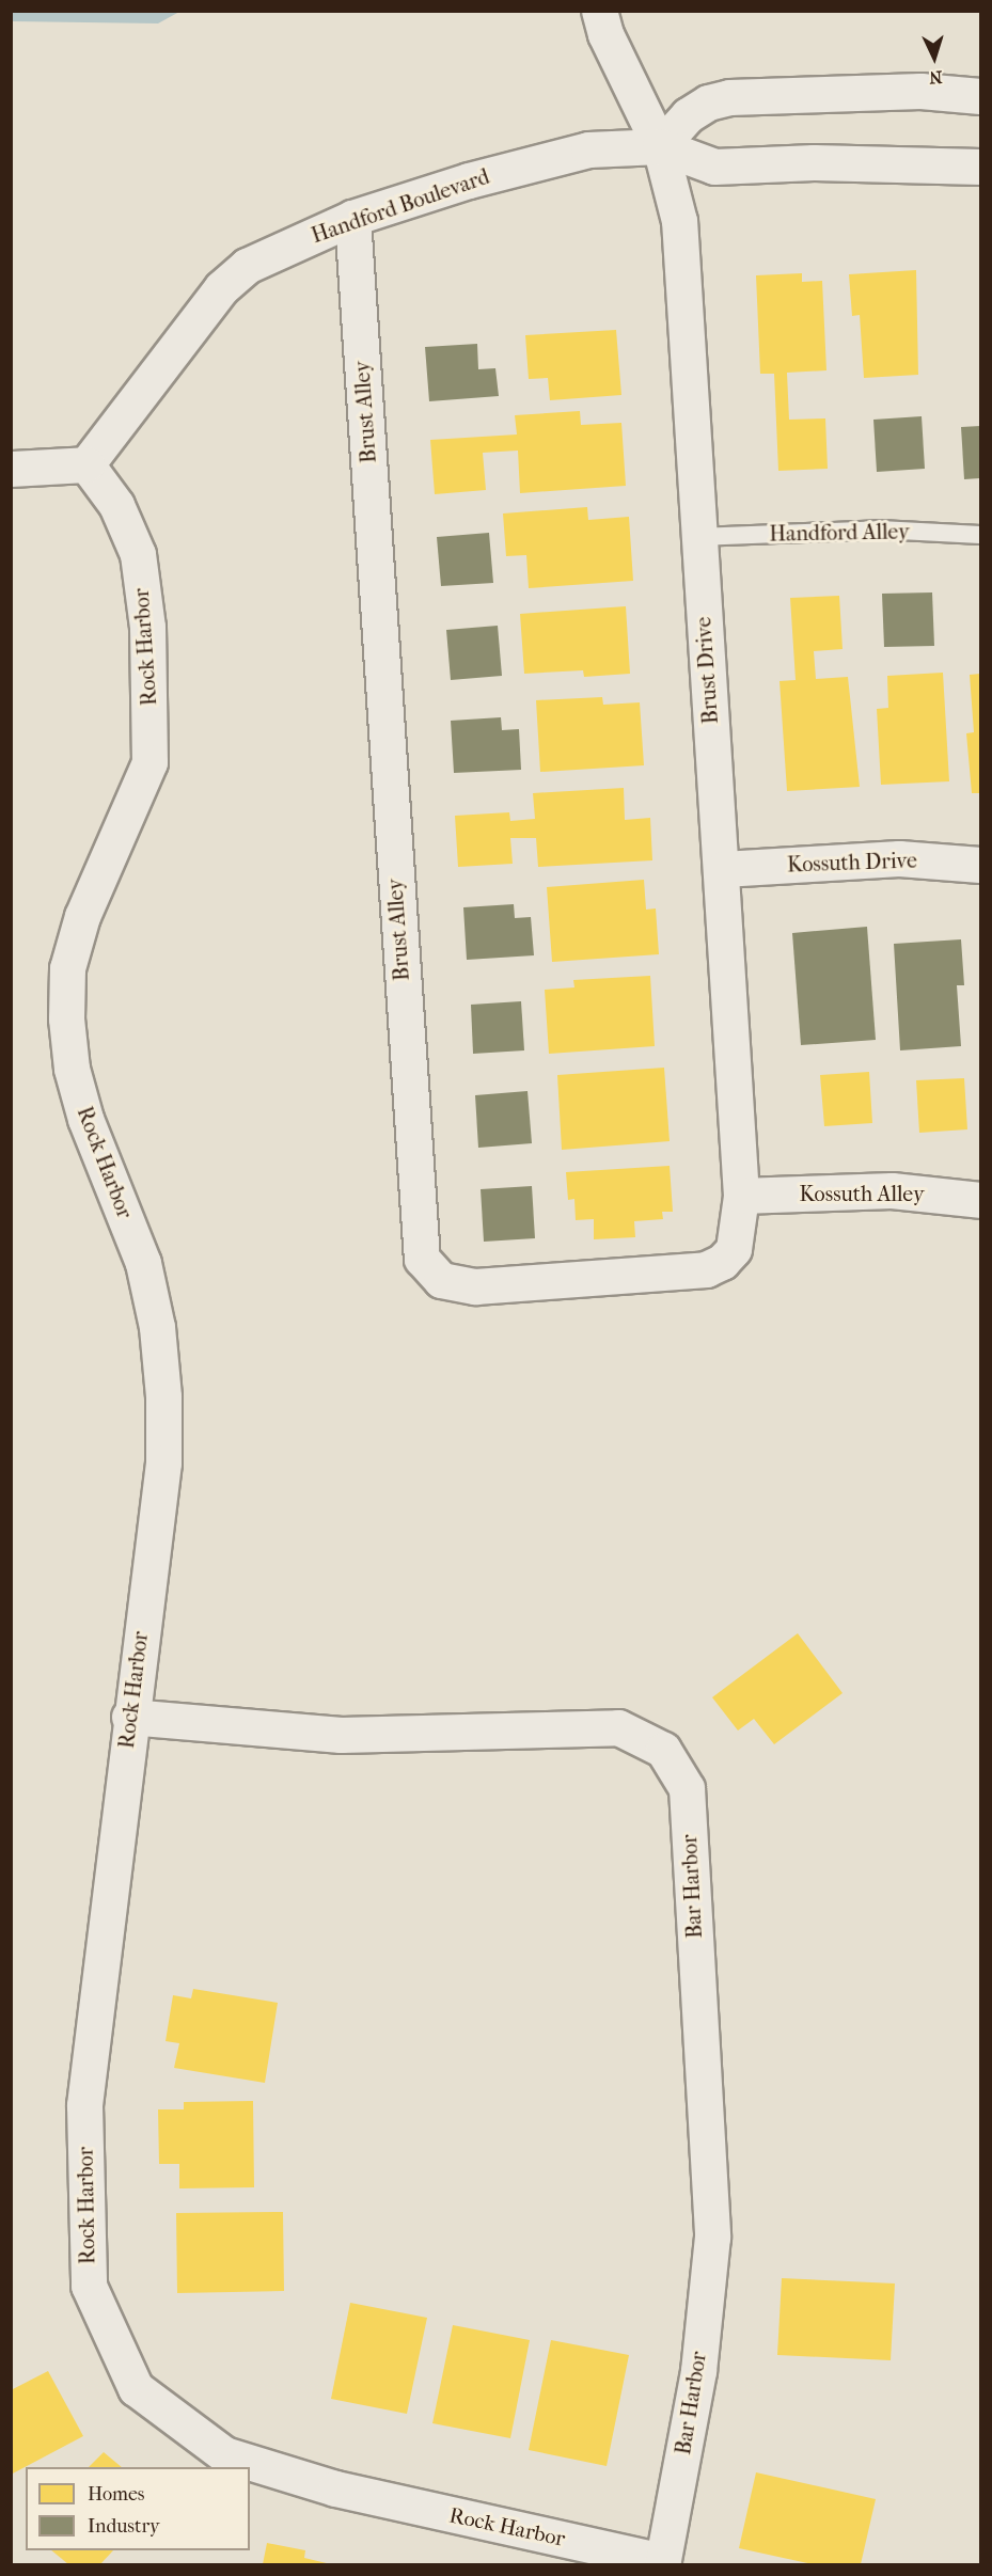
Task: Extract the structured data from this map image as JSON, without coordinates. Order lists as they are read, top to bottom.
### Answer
{
  "streets": {
    "street": [
      "Handford Boulevard",
      "Brust Alley",
      "Rock Harbor",
      "Brust Drive",
      "Kossuth Drive",
      "Kossuth Alley",
      "Bar Harbor"
    ],
    "lane": ["Handford Alley"]
  },
  "crossings": [
    ["Handford Boulevard", "Brust Alley"],
    ["Handford Boulevard", "Rock Harbor"],
    ["Handford Boulevard", "Brust Drive"],
    ["Brust Alley", "Brust Drive"],
    ["Brust Alley", "Kossuth Alley"],
    ["Handford Alley", "Brust Drive"],
    ["Rock Harbor", "Bar Harbor"],
    ["Brust Drive", "Kossuth Drive"],
    ["Brust Drive", "Kossuth Alley"]
  ],
  "legend": ["Homes", "Industry"],
  "north": "bottom"
}
